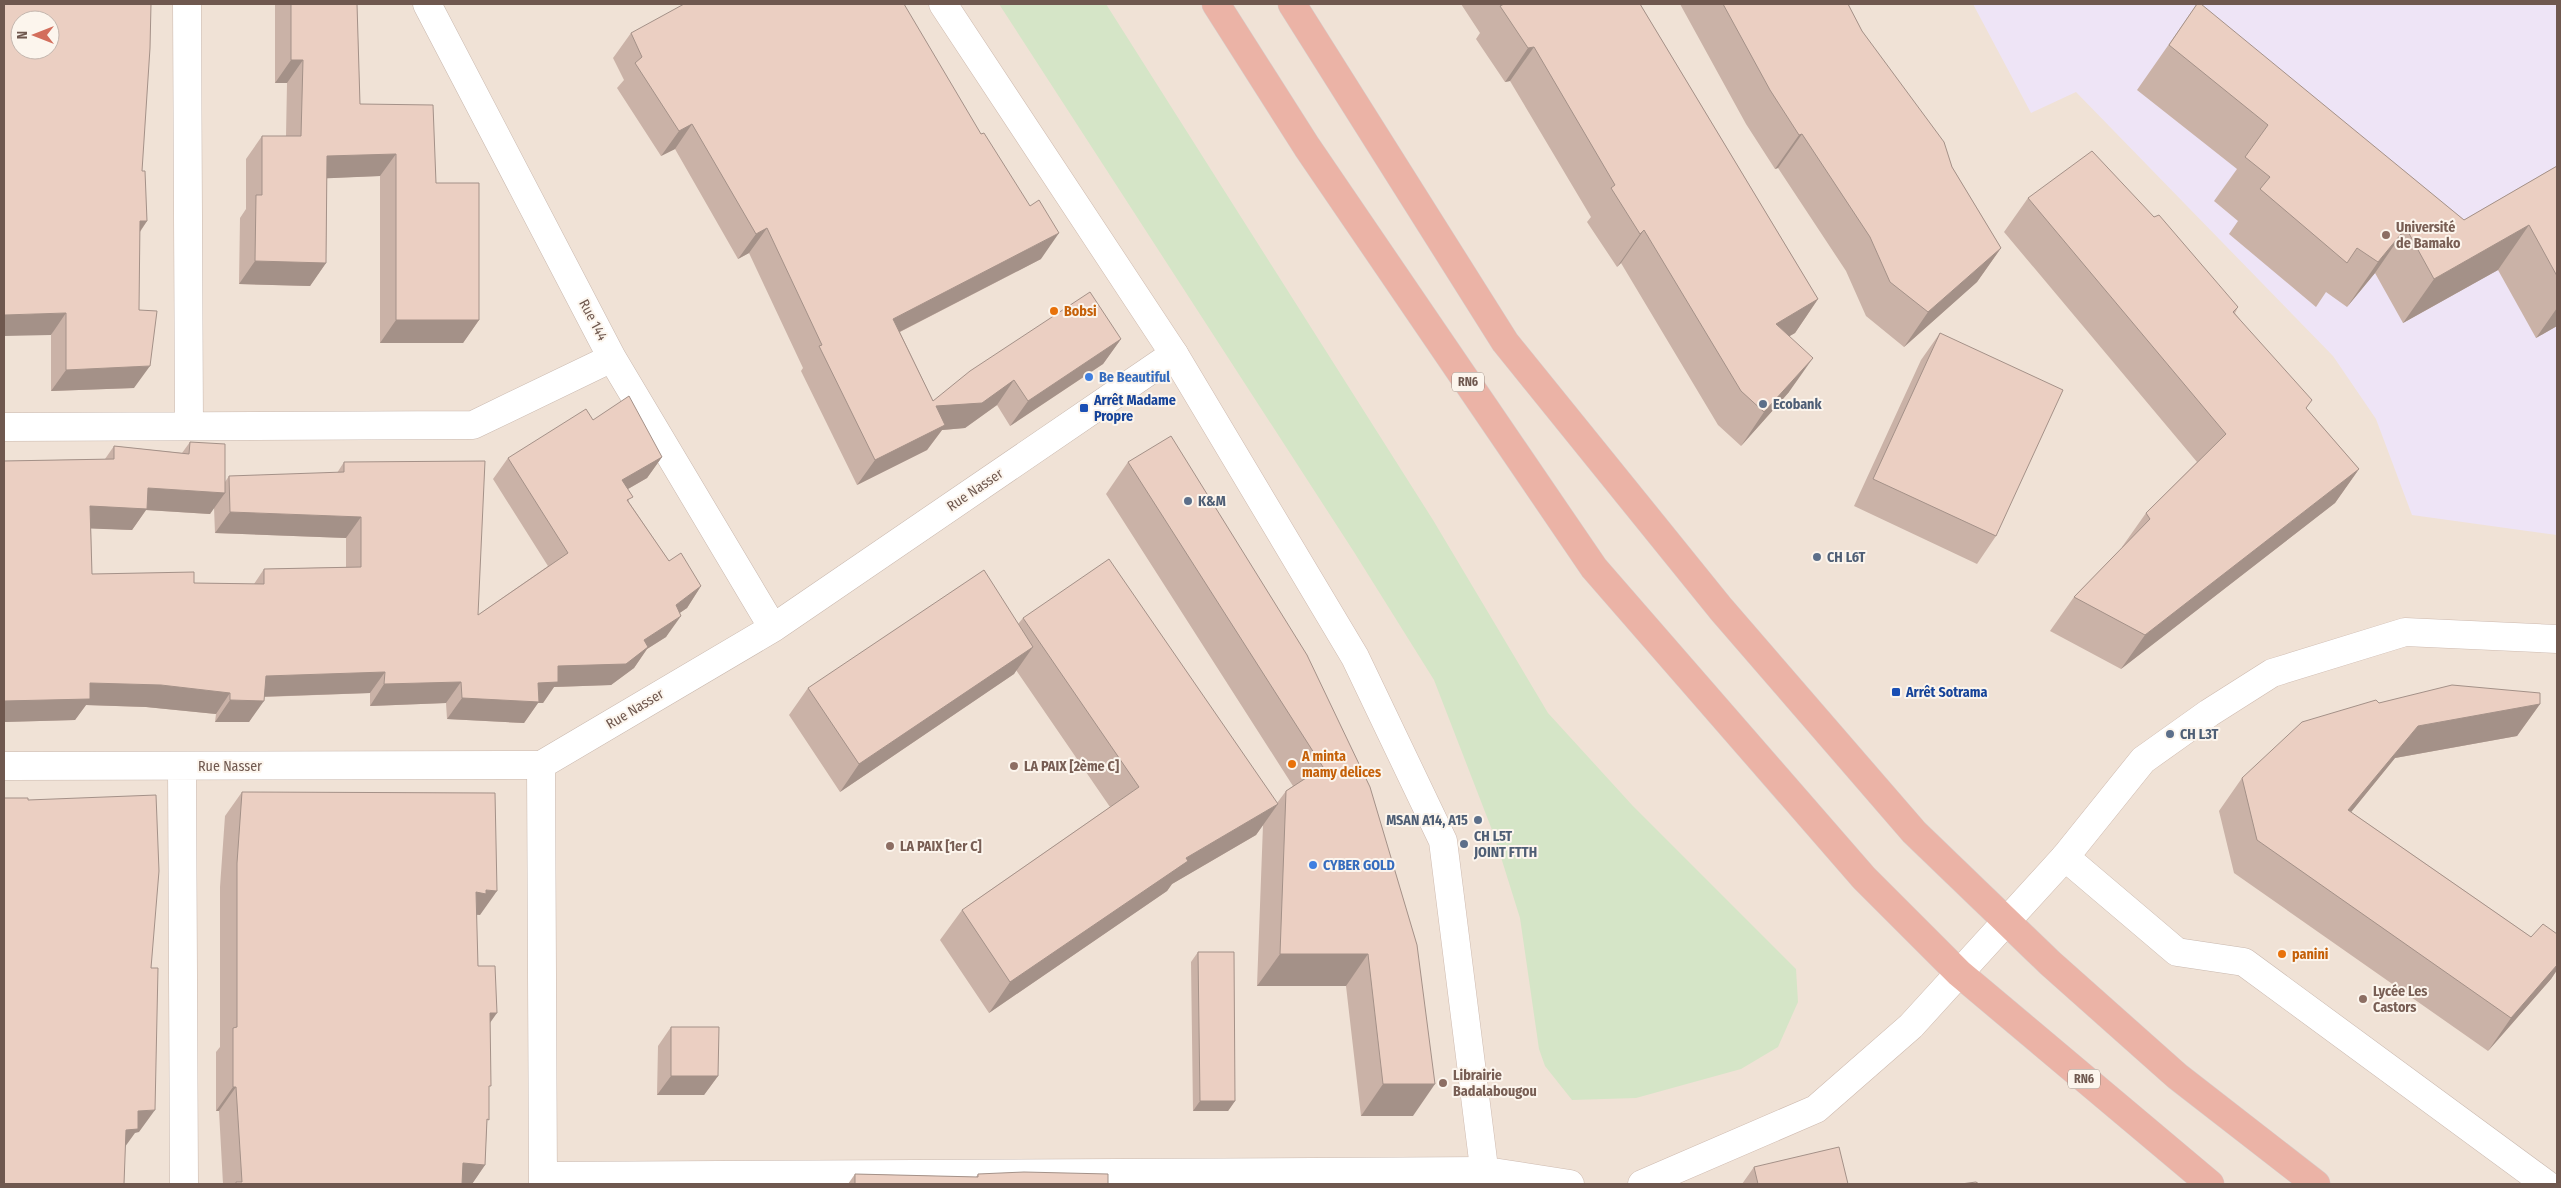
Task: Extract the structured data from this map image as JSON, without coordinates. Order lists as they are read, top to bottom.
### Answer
{
  "streets": {
    "highway": ["RN6"],
    "street": ["Rue 144", "Rue Nasser"]
  },
  "crossings": [
    ["Rue 144", "Rue Nasser"]
  ],
  "places": {
    "other": [
      "Université de Bamako",
      "Bobsi",
      "Be Beautiful",
      "Ecobank",
      "K&M",
      "CH L6T",
      "CH L3T",
      "A minta mamy delices",
      "LA PAIX [2ème C]",
      "MSAN A14, A15",
      "CH L5T JOINT FTTH",
      "LA PAIX [1er C]",
      "CYBER GOLD",
      "panini",
      "Lycée Les Castors",
      "Librairie Badalabougou"
    ],
    "transit": ["Arrêt Madame Propre", "Arrêt Sotrama"]
  },
  "north": "left"
}
